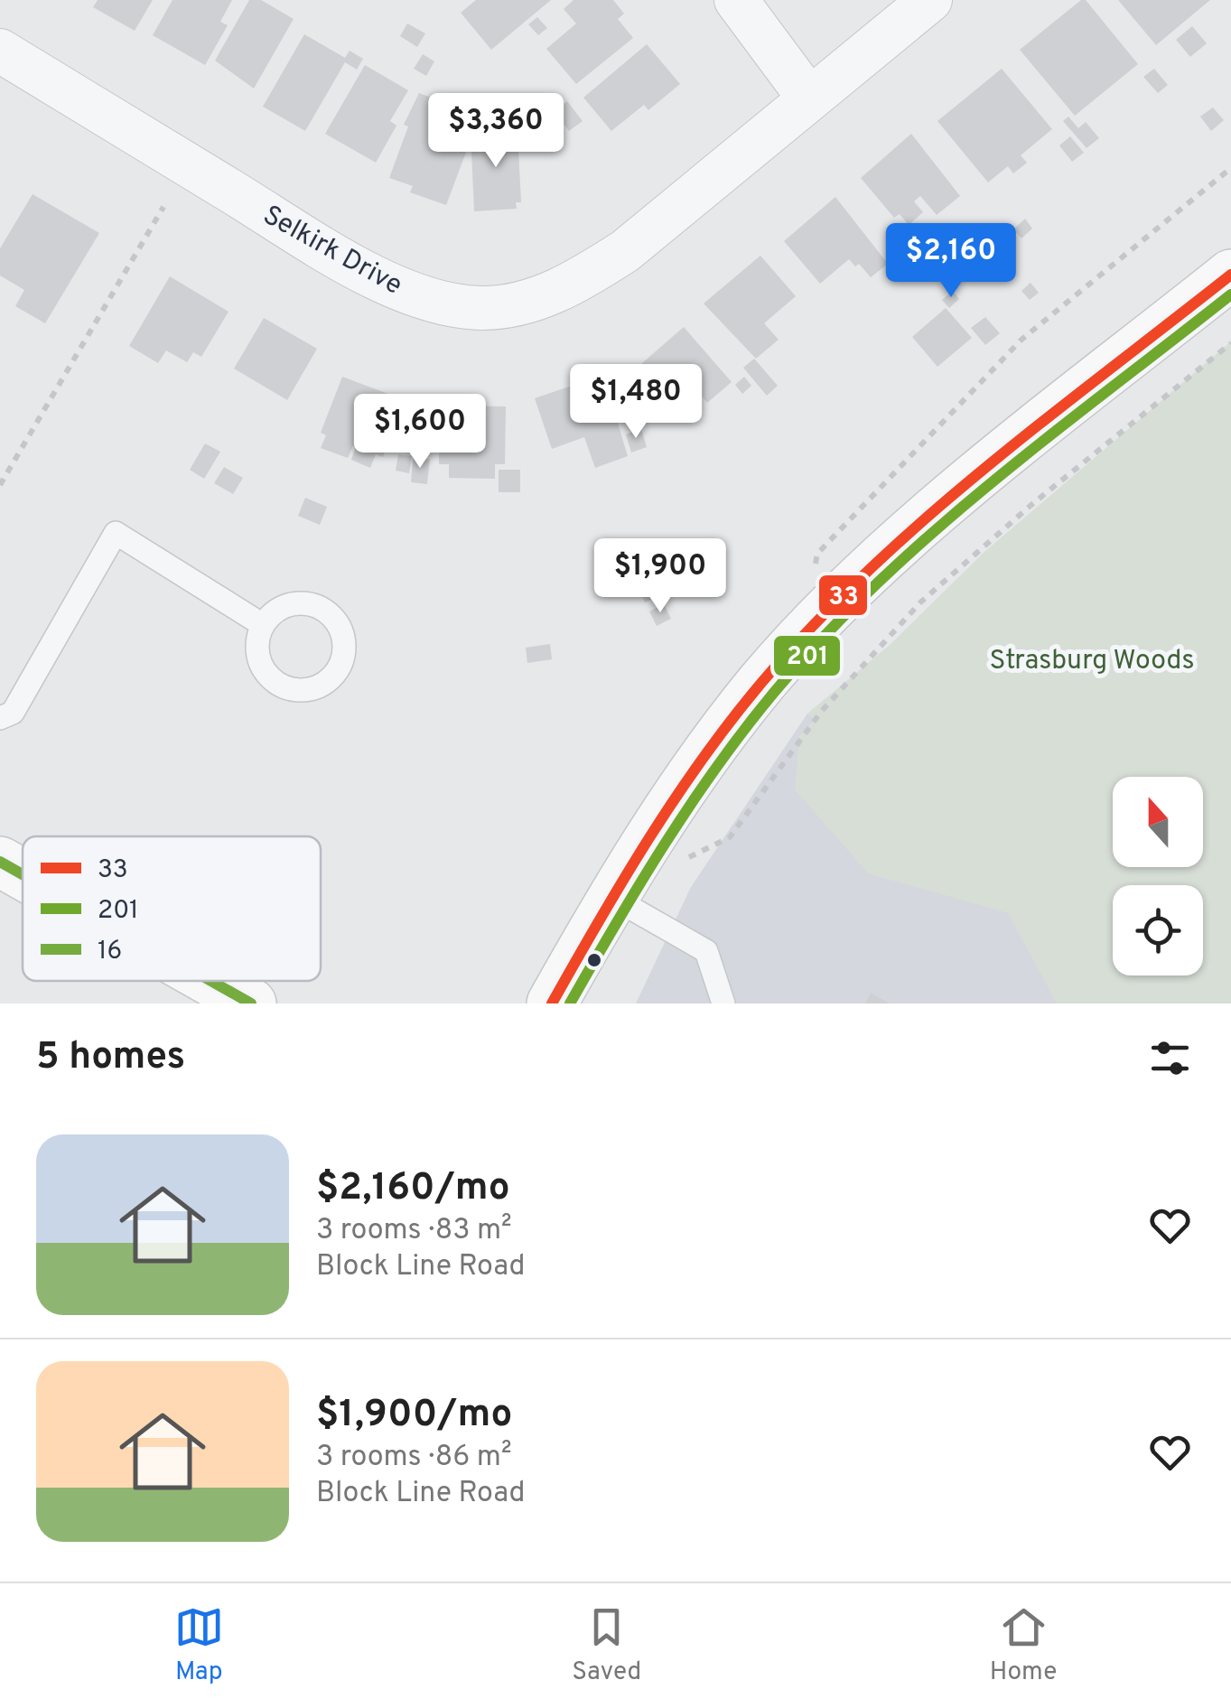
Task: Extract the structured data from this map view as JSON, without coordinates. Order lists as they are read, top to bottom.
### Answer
{
  "streets": {
    "street": ["Selkirk Drive"]
  },
  "parks": ["Strasburg Woods"],
  "lines": ["transit line 33", "transit line 201", "transit line 16"],
  "legend": ["33", "201", "16"],
  "north": "top",
  "page": {
    "price": [
      "$3,360",
      "$2,160",
      "$1,480",
      "$1,600",
      "$1,900"
    ],
    "heading": "5 homes",
    "list": [
      {
        "name": "$2,160/mo",
        "note": "3 rooms · 83 m² · Block Line Road"
      },
      {
        "name": "$1,900/mo",
        "note": "3 rooms · 86 m² · Block Line Road"
      }
    ],
    "tabs": ["Map", "Saved", "Home"]
  }
}
